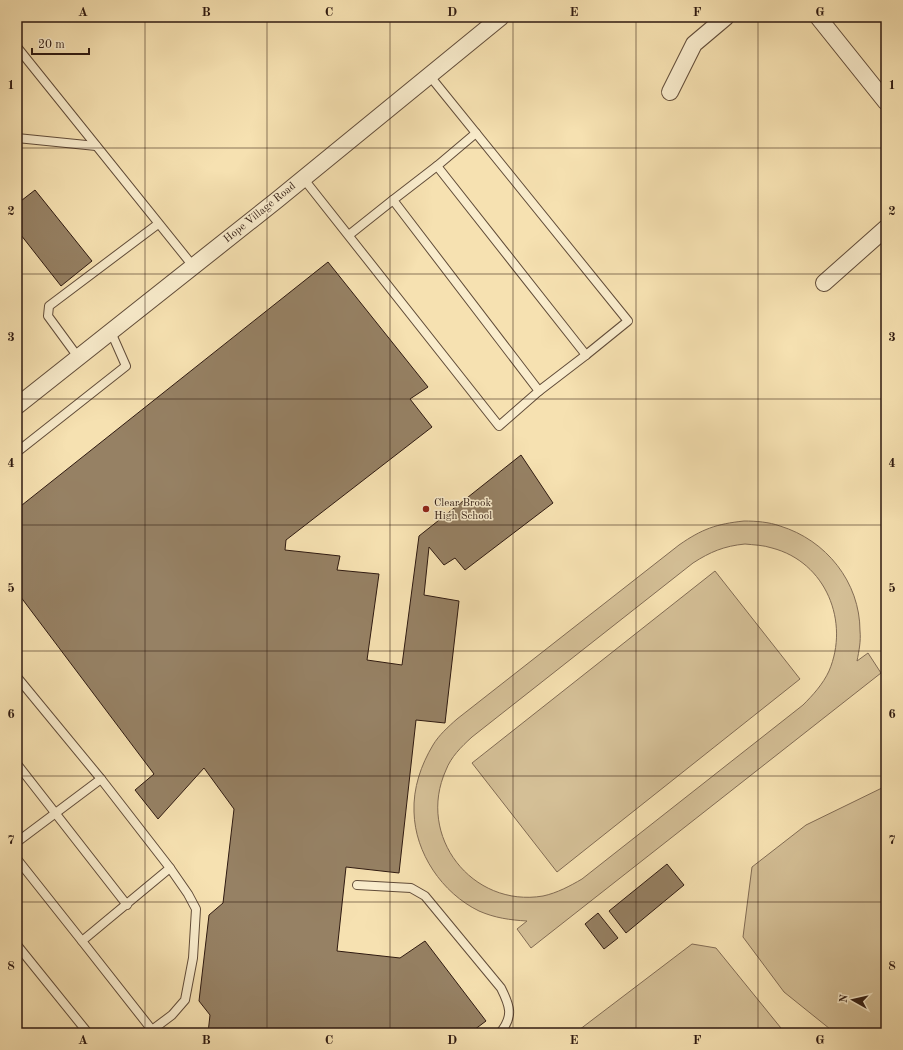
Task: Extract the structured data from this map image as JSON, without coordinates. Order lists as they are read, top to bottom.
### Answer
{
  "streets": {
    "street": ["Hope Village Road"]
  },
  "places": ["Clear Brook High School"],
  "scale_bar": "20 m",
  "north": "left",
  "grid": {
    "columns": [
      "A",
      "B",
      "C",
      "D",
      "E",
      "F",
      "G"
    ],
    "rows": [
      "1",
      "2",
      "3",
      "4",
      "5",
      "6",
      "7",
      "8"
    ]
  }
}
